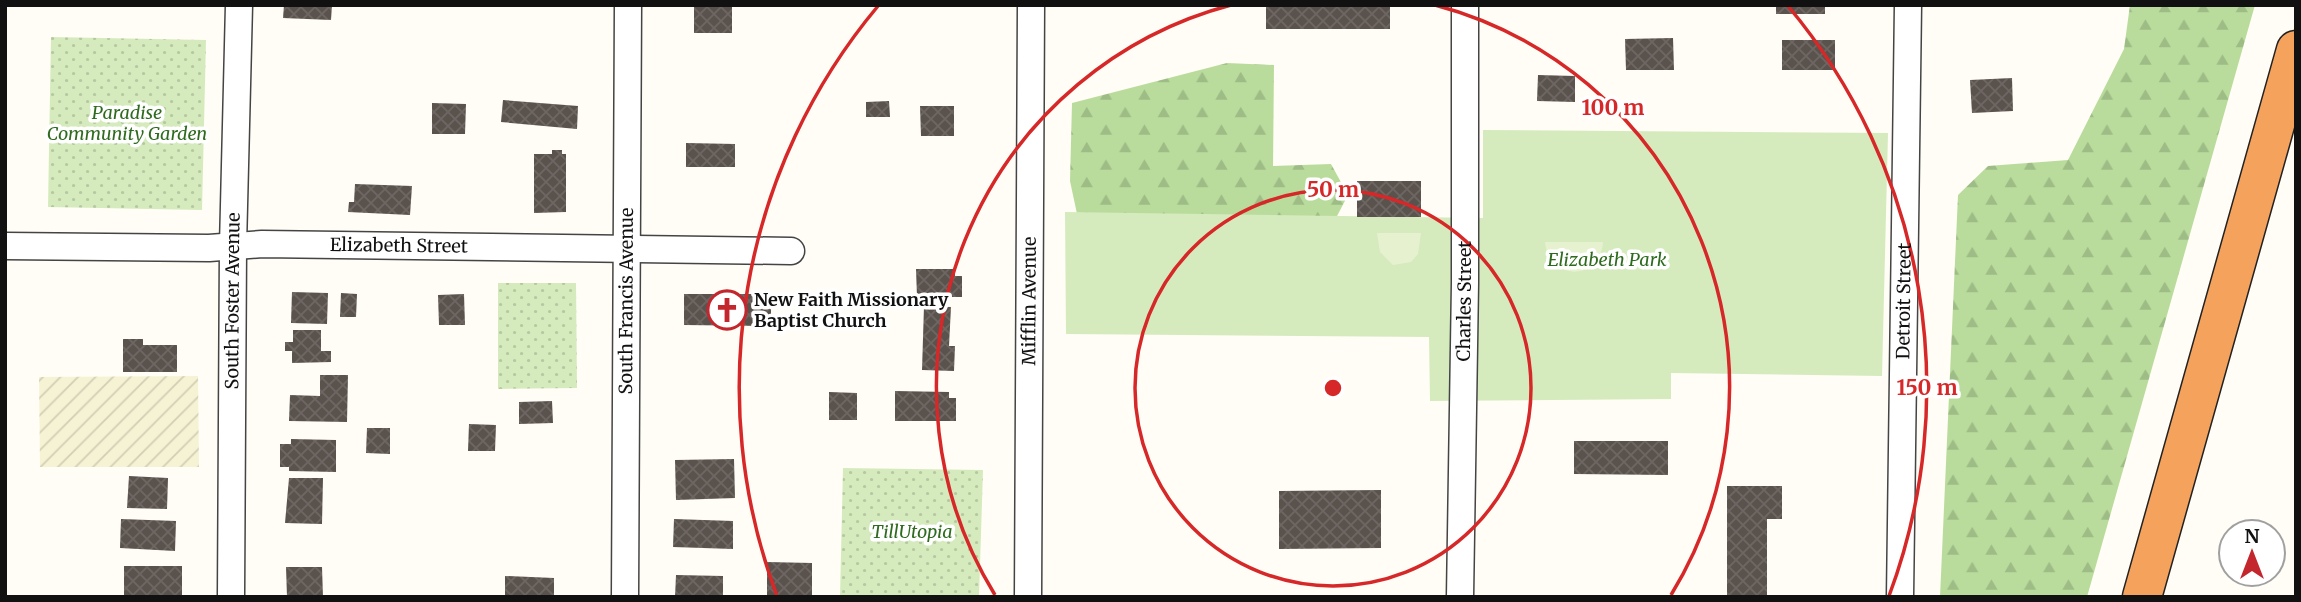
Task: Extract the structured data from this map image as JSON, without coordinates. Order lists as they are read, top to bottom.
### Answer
{
  "streets": {
    "street": [
      "Elizabeth Street",
      "South Foster Avenue",
      "South Francis Avenue",
      "Mifflin Avenue",
      "Charles Street",
      "Detroit Street"
    ]
  },
  "crossings": [
    ["Elizabeth Street", "South Foster Avenue"],
    ["Elizabeth Street", "South Francis Avenue"]
  ],
  "parks": ["Paradise Community Garden", "Elizabeth Park", "TillUtopia"],
  "places": {
    "church": ["New Faith Missionary Baptist Church"]
  },
  "north": "top",
  "rings": ["100 m", "50 m", "150 m"]
}
